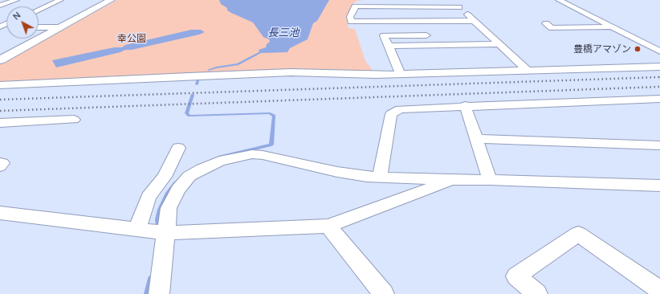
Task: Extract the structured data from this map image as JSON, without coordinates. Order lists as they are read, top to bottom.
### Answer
{
  "water": ["長三池"],
  "parks": ["幸公園"],
  "places": ["豊橋アマゾン"],
  "north": "top left"
}
